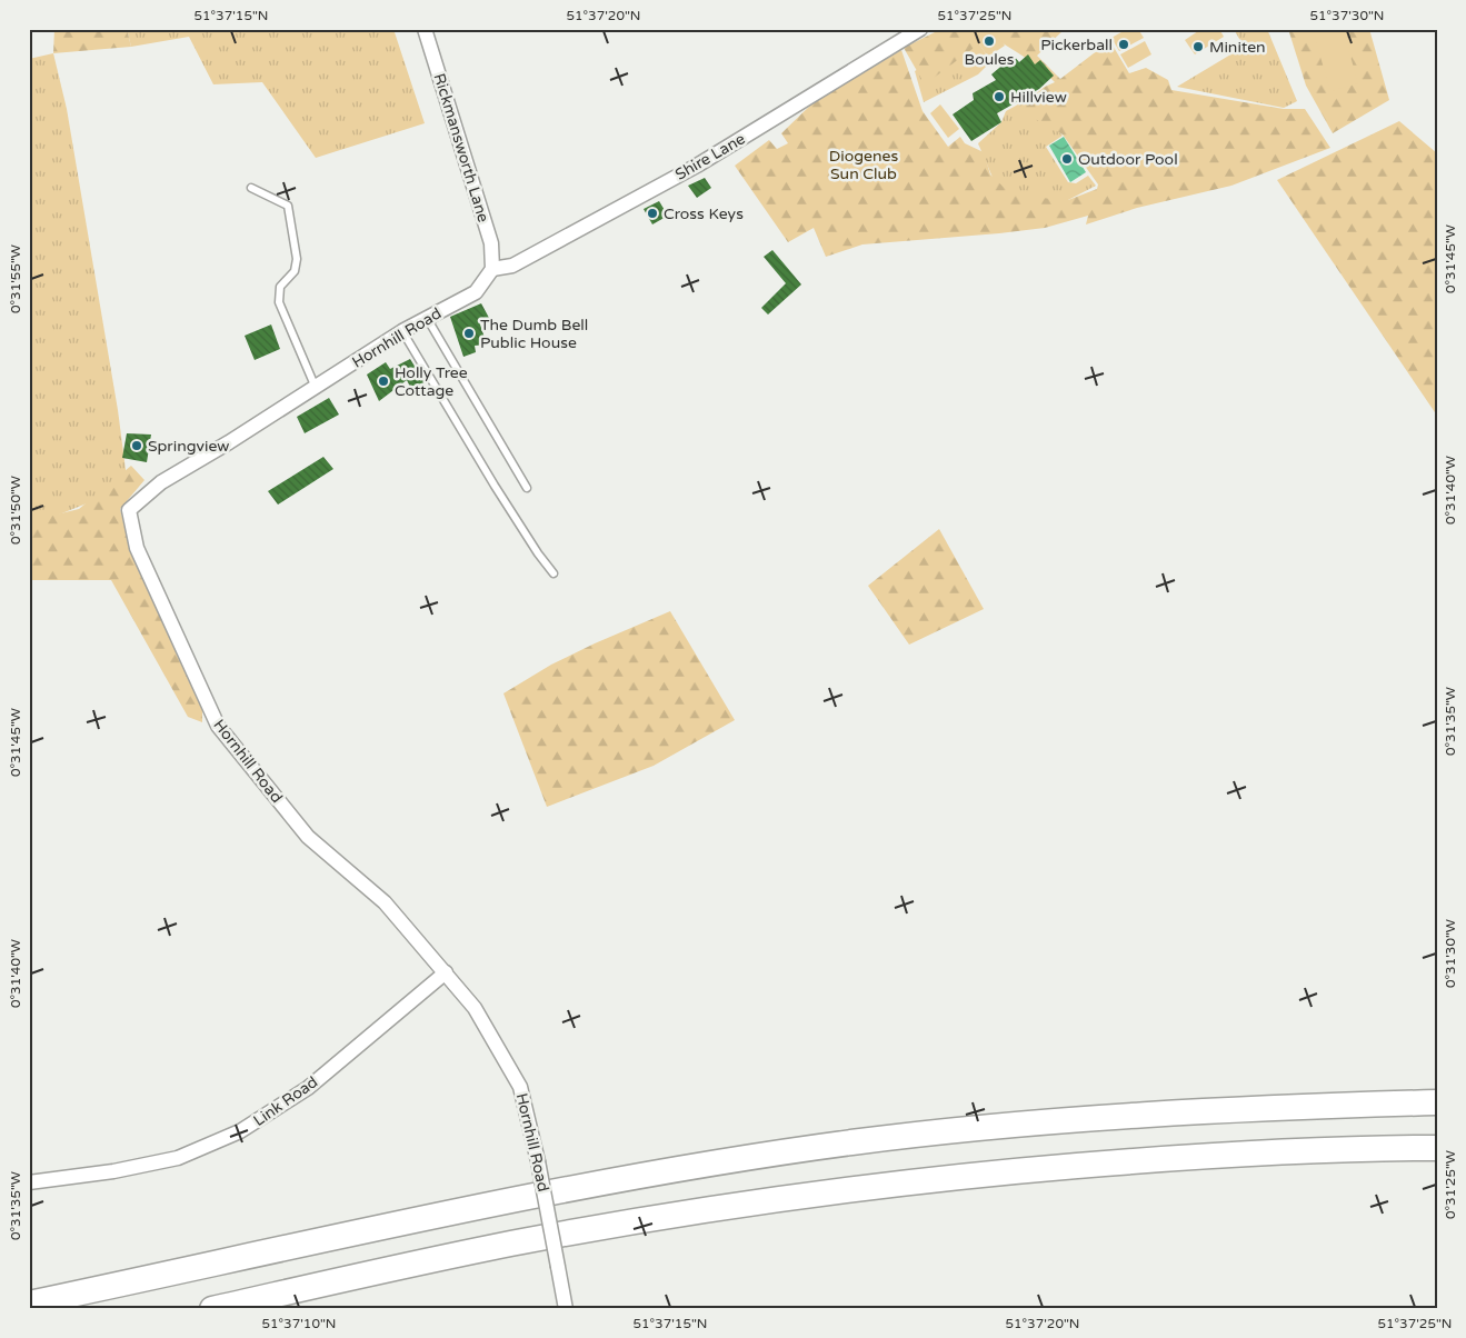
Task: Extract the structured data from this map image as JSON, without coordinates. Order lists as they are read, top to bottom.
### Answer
{
  "streets": {
    "street": [
      "Rickmansworth Lane",
      "Shire Lane",
      "Hornhill Road",
      "Link Road"
    ]
  },
  "crossings": [
    ["Rickmansworth Lane", "Shire Lane"],
    ["Rickmansworth Lane", "Hornhill Road"],
    ["Shire Lane", "Hornhill Road"],
    ["Hornhill Road", "Link Road"]
  ],
  "parks": ["Diogenes Sun Club"],
  "places": [
    "Boules",
    "Pickerball",
    "Miniten",
    "Hillview",
    "Outdoor Pool",
    "Cross Keys",
    "The Dumb Bell Public House",
    "Holly Tree Cottage",
    "Springview"
  ],
  "coordinates": [
    "51°37'15\"N",
    "51°37'20\"N",
    "51°37'25\"N",
    "51°37'30\"N",
    "0°31'45\"W",
    "0°31'55\"W",
    "0°31'40\"W",
    "0°31'50\"W",
    "0°31'35\"W",
    "0°31'30\"W",
    "0°31'25\"W",
    "51°37'10\"N"
  ]
}
